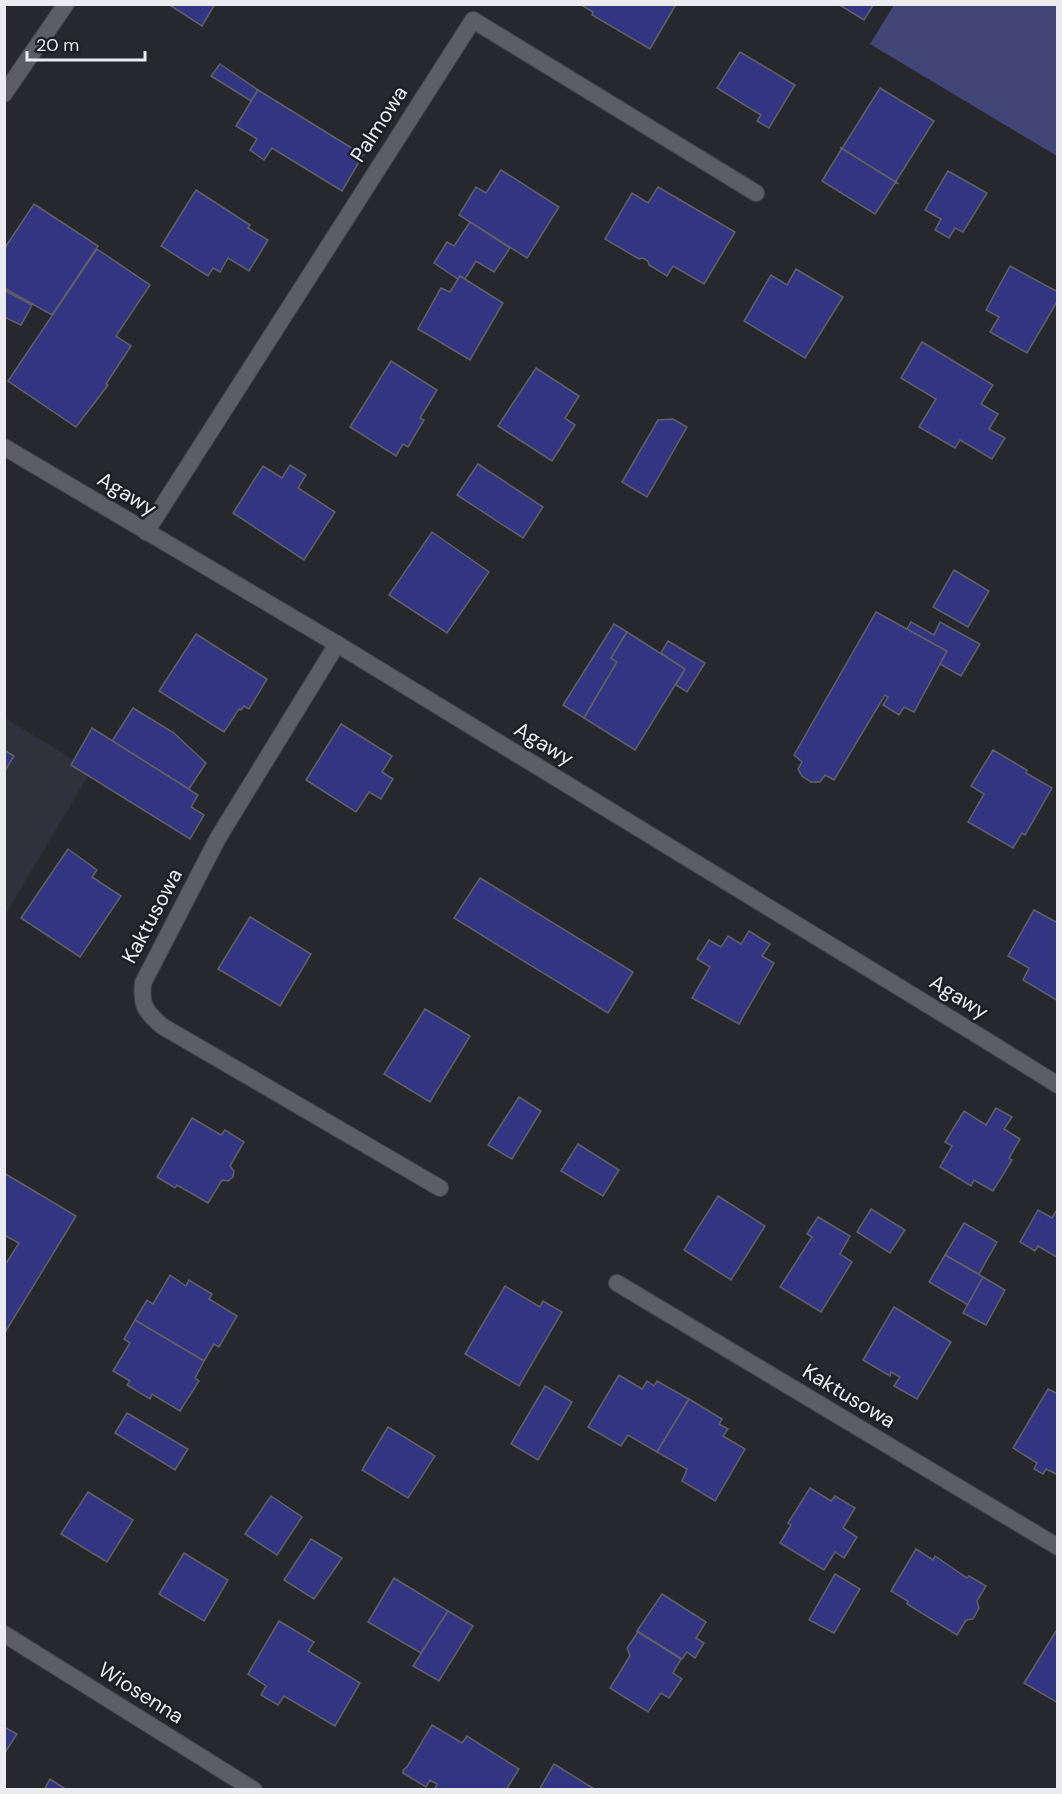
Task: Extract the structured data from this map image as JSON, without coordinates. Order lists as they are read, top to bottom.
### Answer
{
  "streets": {
    "street": [
      "Palmowa",
      "Agawy",
      "Kaktusowa",
      "Wiosenna"
    ]
  },
  "crossings": [
    ["Palmowa", "Agawy"],
    ["Agawy", "Kaktusowa"]
  ],
  "scale_bar": "20 m"
}
